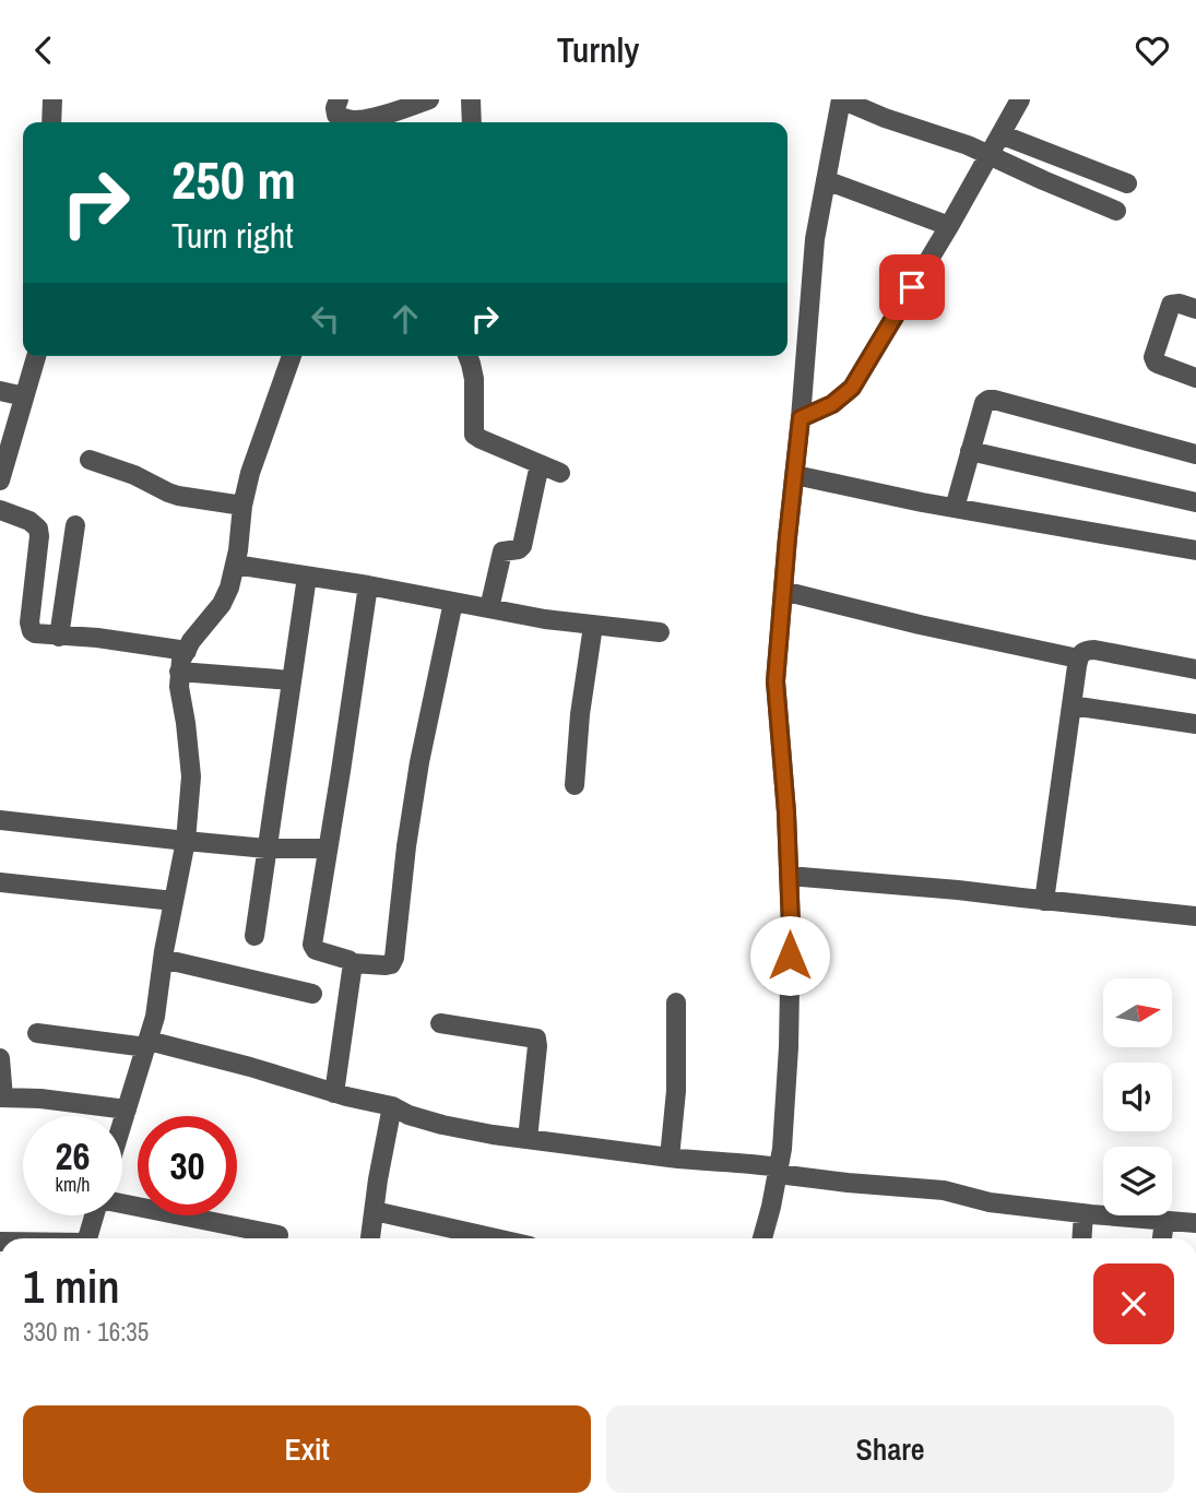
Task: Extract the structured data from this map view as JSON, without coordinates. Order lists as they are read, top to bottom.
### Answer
{
  "north": "right",
  "page": {
    "header": "Turnly",
    "turn": ["250 m", "Turn right"],
    "speed": "26 km/h",
    "limit": "30",
    "heading": ["1 min", "330 m · 16:35"],
    "buttons": ["Exit", "Share"]
  }
}
